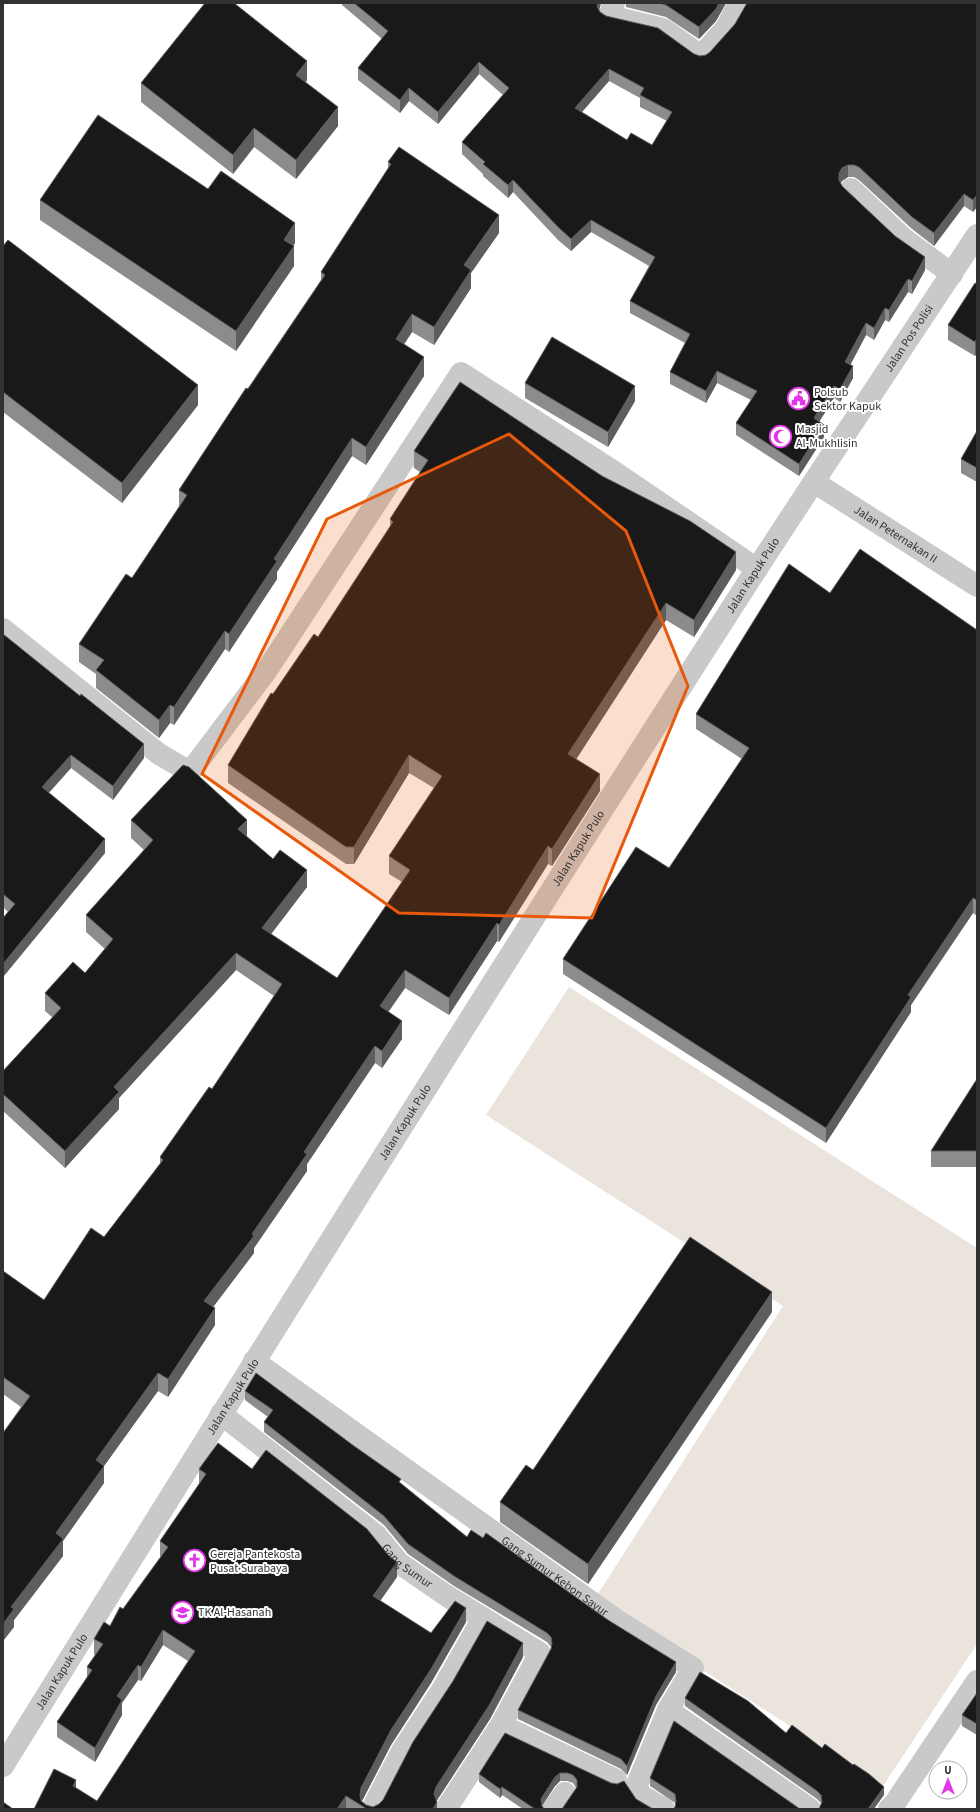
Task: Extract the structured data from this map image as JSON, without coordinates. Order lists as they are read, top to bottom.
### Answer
{
  "streets": {
    "street": [
      "Jalan Pos Polisi",
      "Jalan Peternakan II",
      "Jalan Kapuk Pulo",
      "Gang Sumur",
      "Gang Sumur Kebon Sayur"
    ]
  },
  "crossings": [
    ["Jalan Pos Polisi", "Jalan Peternakan II"],
    ["Jalan Pos Polisi", "Jalan Kapuk Pulo"],
    ["Jalan Peternakan II", "Jalan Kapuk Pulo"],
    ["Jalan Kapuk Pulo", "Gang Sumur"],
    ["Jalan Kapuk Pulo", "Gang Sumur Kebon Sayur"]
  ],
  "places": {
    "public building": ["Polsub Sektor Kapuk"],
    "mosque": ["Masjid Al-Mukhlisin"],
    "church": ["Gereja Pantekosta Pusat Surabaya"],
    "school or university": ["TK Al-Hasanah"]
  },
  "north": "top"
}
